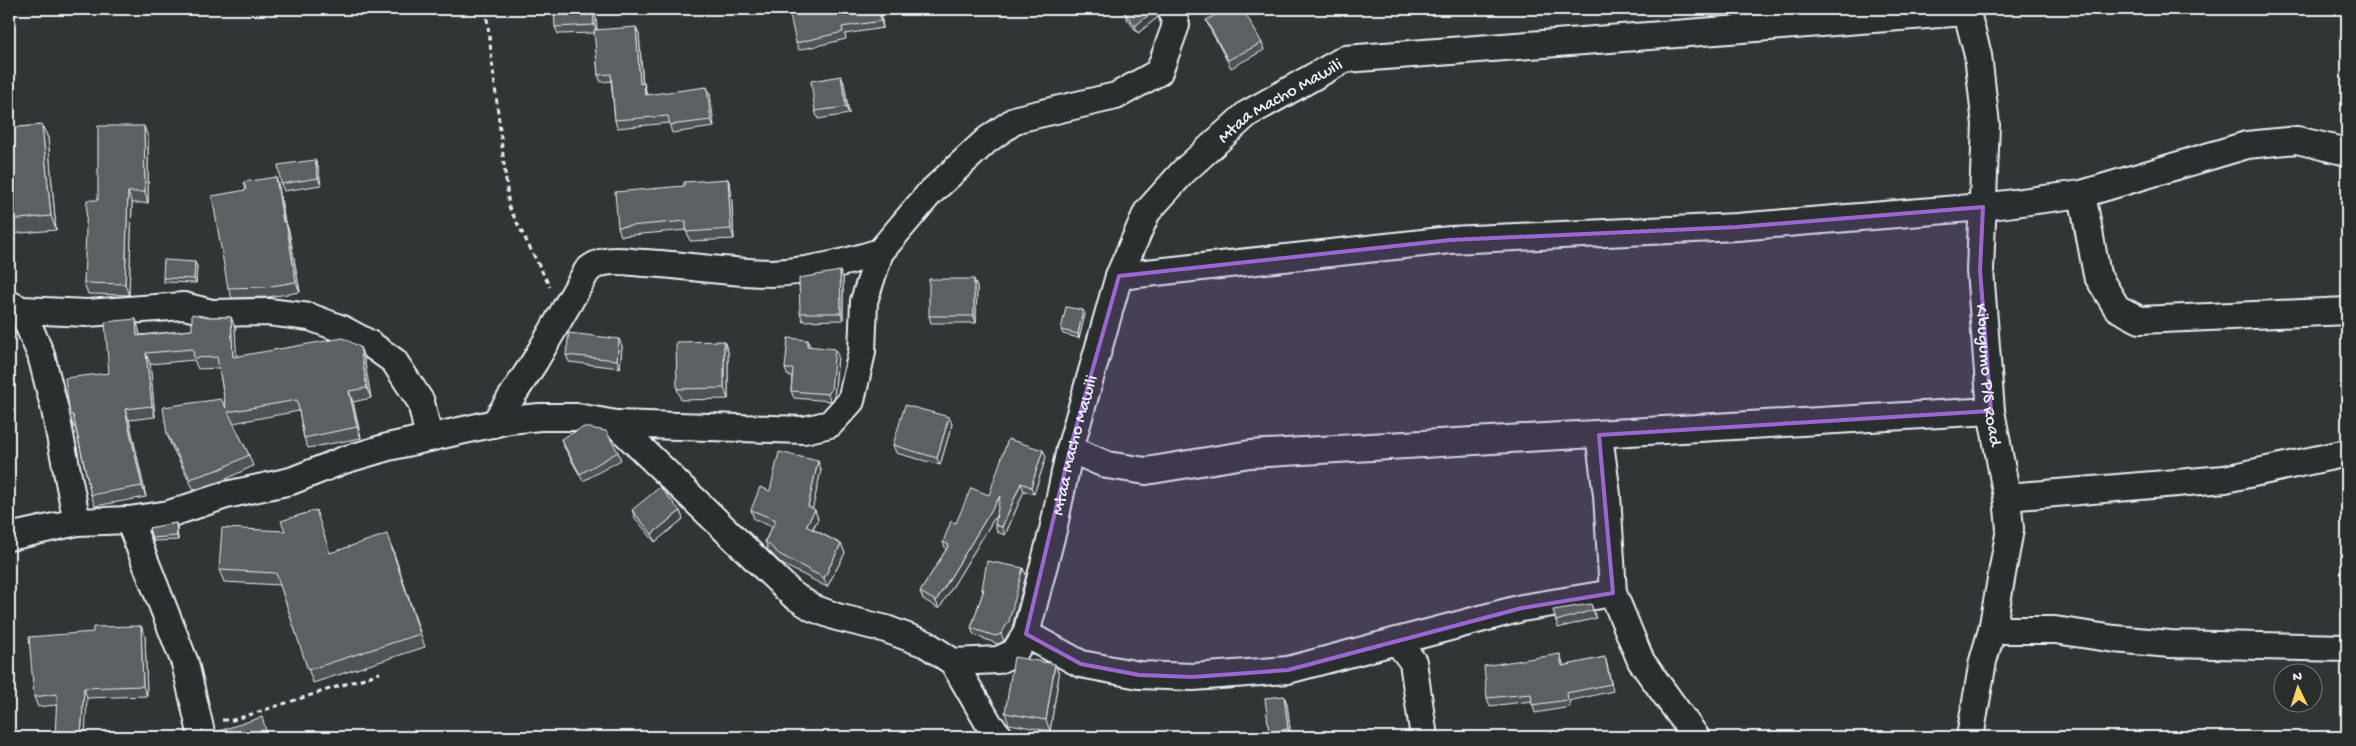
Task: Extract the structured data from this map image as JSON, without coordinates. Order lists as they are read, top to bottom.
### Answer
{
  "streets": {
    "street": ["Mtaa Macho Mawili", "Kibugumo P/S Road"]
  },
  "crossings": [
    ["Mtaa Macho Mawili", "Kibugumo P/S Road"]
  ],
  "north": "top"
}
